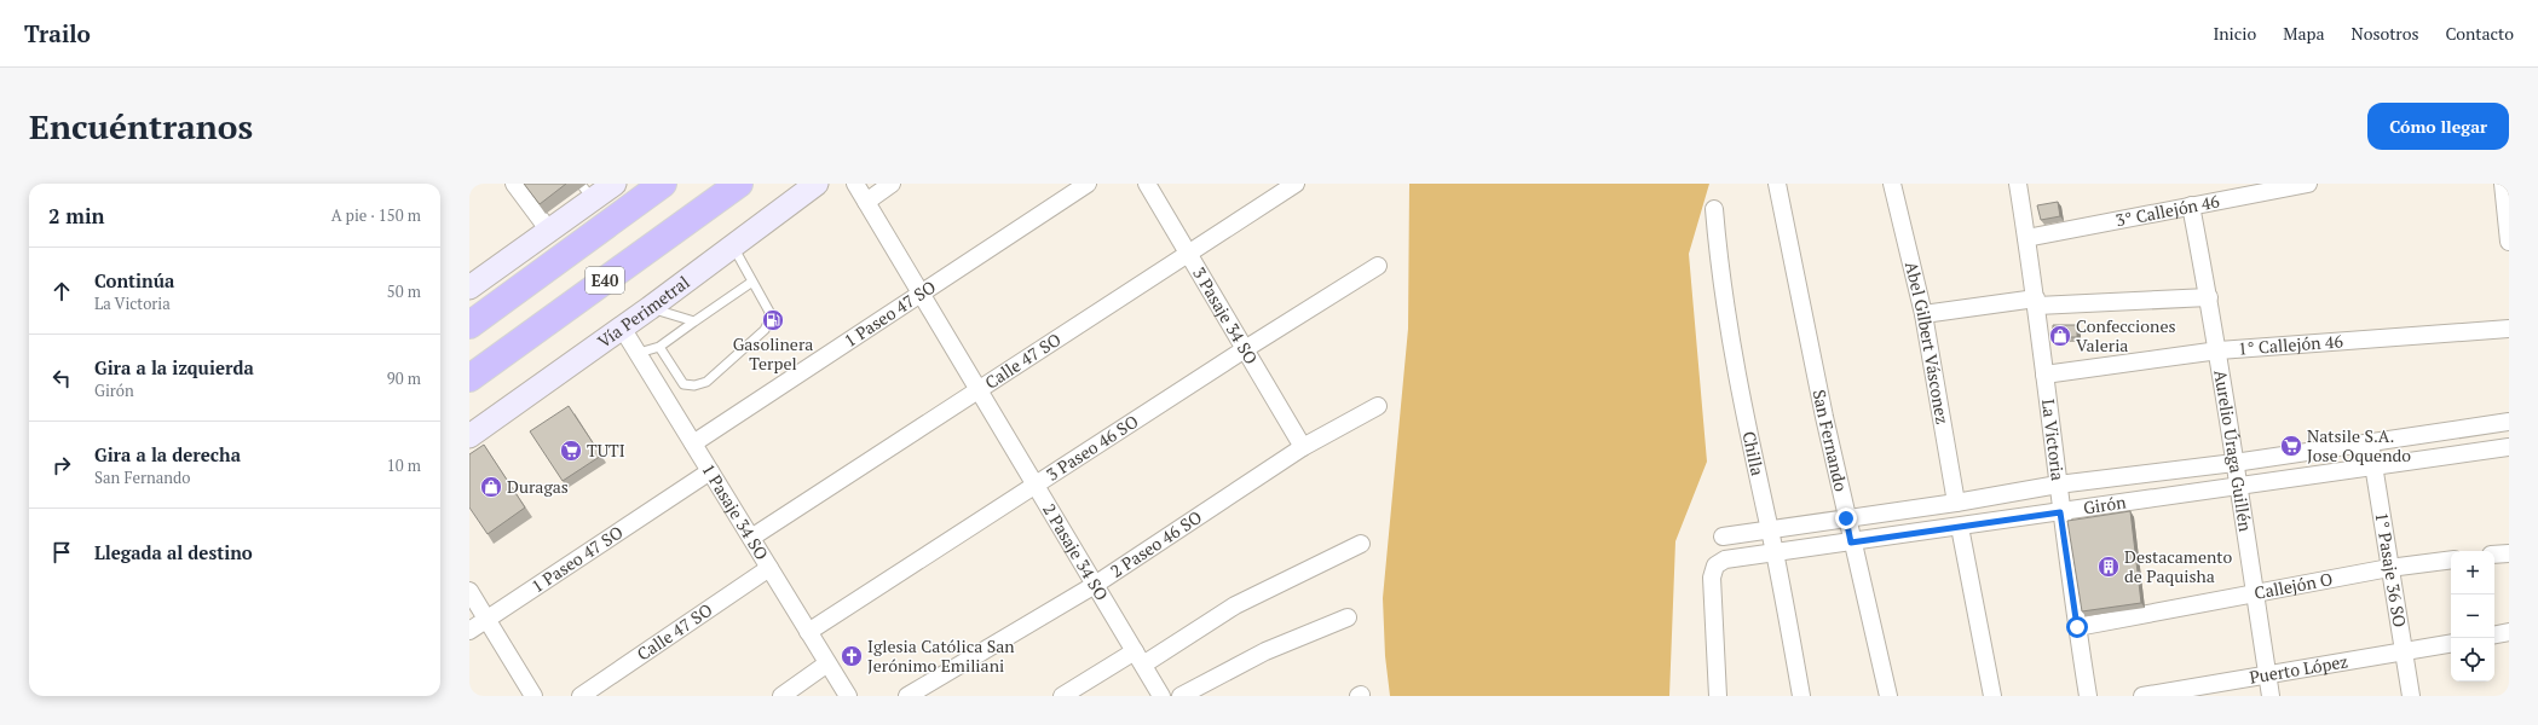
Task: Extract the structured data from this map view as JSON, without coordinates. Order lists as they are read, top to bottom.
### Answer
{
  "streets": {
    "highway": ["E40"],
    "street": [
      "3° Callejón 46",
      "Vía Perimetral",
      "1 Paseo 47 SO",
      "3 Pasaje 34 SO",
      "Abel Gilbert Vásconez",
      "1° Callejón 46",
      "Calle 47 SO",
      "La Victoria",
      "San Fernando",
      "3 Paseo 46 SO",
      "Aurelio Úraga Guillén",
      "Chilla",
      "Girón",
      "1 Pasaje 34 SO",
      "2 Paseo 46 SO",
      "2 Pasaje 34 SO",
      "1° Pasaje 36 SO",
      "Callejón O",
      "Puerto López"
    ]
  },
  "crossings": [
    ["3° Callejón 46", "La Victoria"],
    ["3° Callejón 46", "Aurelio Úraga Guillén"],
    ["Vía Perimetral", "1 Pasaje 34 SO"],
    ["1 Paseo 47 SO", "1 Pasaje 34 SO"],
    ["1 Paseo 47 SO", "2 Pasaje 34 SO"],
    ["3 Pasaje 34 SO", "Calle 47 SO"],
    ["3 Pasaje 34 SO", "3 Paseo 46 SO"],
    ["3 Pasaje 34 SO", "2 Paseo 46 SO"],
    ["Abel Gilbert Vásconez", "Girón"],
    ["1° Callejón 46", "La Victoria"],
    ["1° Callejón 46", "Aurelio Úraga Guillén"],
    ["Calle 47 SO", "1 Pasaje 34 SO"],
    ["Calle 47 SO", "2 Pasaje 34 SO"],
    ["La Victoria", "Girón"],
    ["La Victoria", "Callejón O"],
    ["San Fernando", "Girón"],
    ["3 Paseo 46 SO", "1 Pasaje 34 SO"],
    ["3 Paseo 46 SO", "2 Pasaje 34 SO"],
    ["Aurelio Úraga Guillén", "Girón"],
    ["Aurelio Úraga Guillén", "Callejón O"],
    ["Aurelio Úraga Guillén", "Puerto López"],
    ["Chilla", "Girón"],
    ["Girón", "1° Pasaje 36 SO"],
    ["2 Paseo 46 SO", "2 Pasaje 34 SO"],
    ["1° Pasaje 36 SO", "Callejón O"],
    ["1° Pasaje 36 SO", "Puerto López"]
  ],
  "places": {
    "fuel station": ["Gasolinera Terpel"],
    "shop": ["Confecciones Valeria", "Duragas"],
    "supermarket": ["Natsile S.A. Jose Oquendo", "TUTI"],
    "building": ["Destacamento de Paquisha"],
    "church": ["Iglesia Católica San Jerónimo Emiliani"]
  },
  "page": {
    "header": "Trailo",
    "nav": [
      "Inicio",
      "Mapa",
      "Nosotros",
      "Contacto"
    ],
    "buttons": "Cómo llegar",
    "title": "Encuéntranos",
    "heading": ["2 min", "A pie · 150 m"],
    "list": [
      ["Continúa", "La Victoria", "50 m"],
      ["Gira a la izquierda", "Girón", "90 m"],
      ["Gira a la derecha", "San Fernando", "10 m"],
      "Llegada al destino"
    ],
    "map_buttons": ["+", "−"]
  }
}
